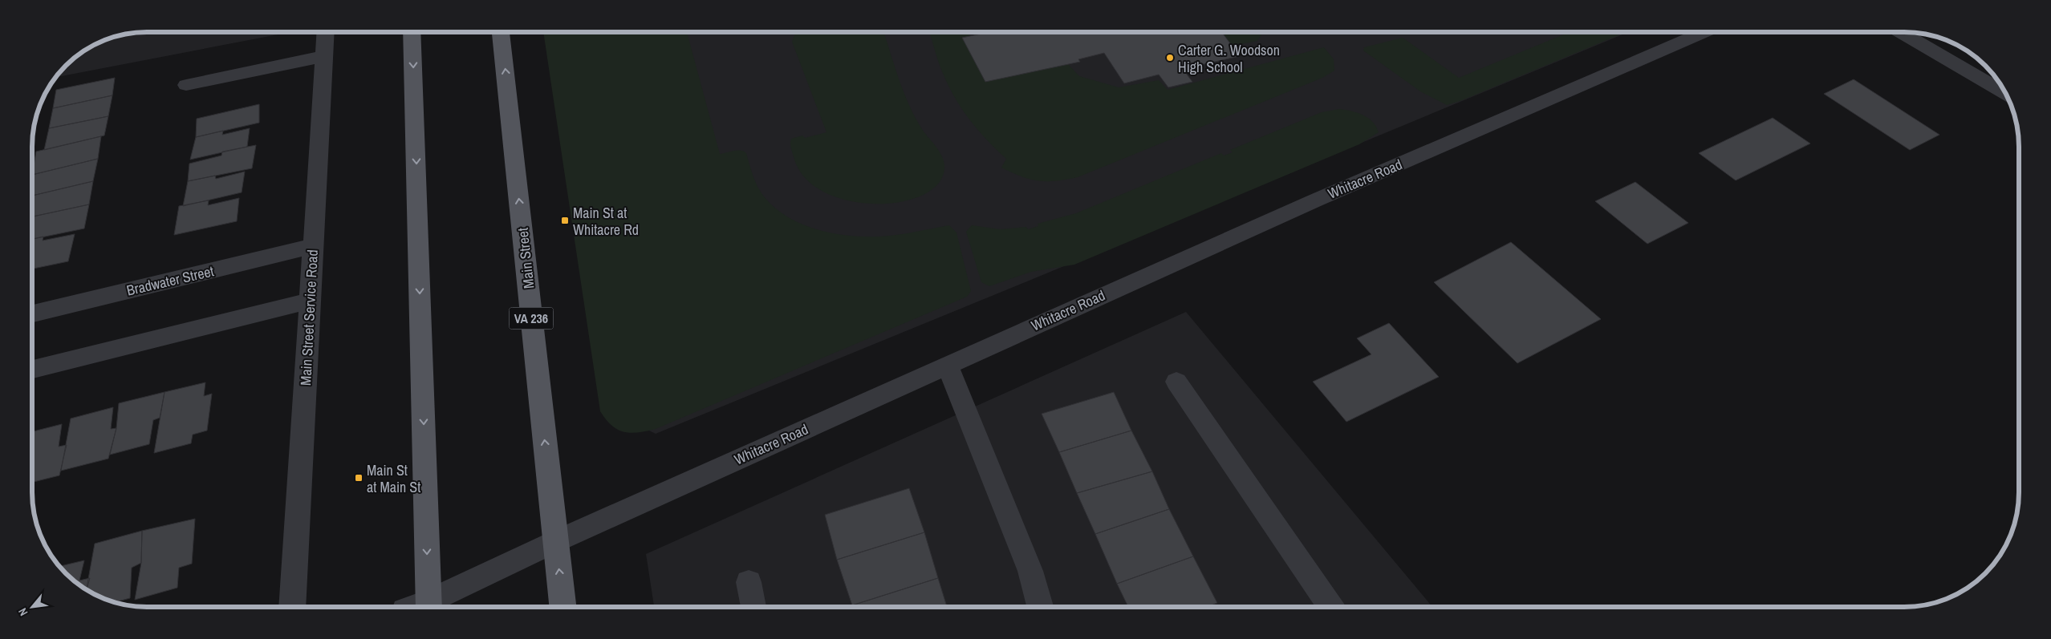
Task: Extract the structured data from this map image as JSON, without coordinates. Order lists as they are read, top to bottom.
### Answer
{
  "streets": {
    "main road": ["Main Street", "VA 236"],
    "street": ["Whitacre Road", "Bradwater Street", "Main Street Service Road"]
  },
  "crossings": [
    ["Whitacre Road", "Main Street"],
    ["Bradwater Street", "Main Street Service Road"]
  ],
  "places": {
    "other": ["Carter G. Woodson High School"],
    "transit": ["Main St at Whitacre Rd", "Main St at Main St"]
  },
  "north": "bottom left"
}
